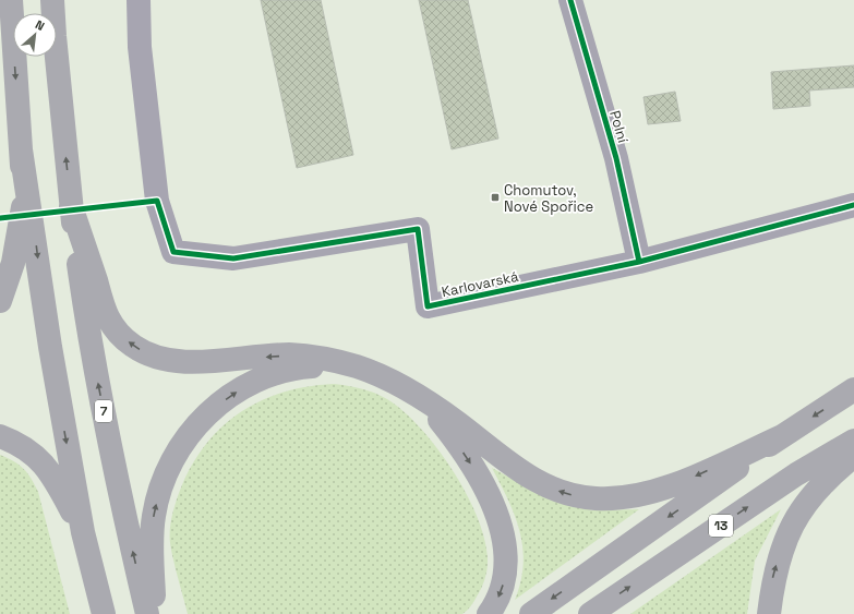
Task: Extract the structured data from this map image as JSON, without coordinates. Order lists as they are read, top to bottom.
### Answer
{
  "streets": {
    "highway": ["7", "13"],
    "street": ["Polní", "Karlovarská"]
  },
  "crossings": [
    ["Polní", "Karlovarská"]
  ],
  "places": {
    "transit": ["Chomutov, Nové Spořice"]
  },
  "north": "top right"
}
